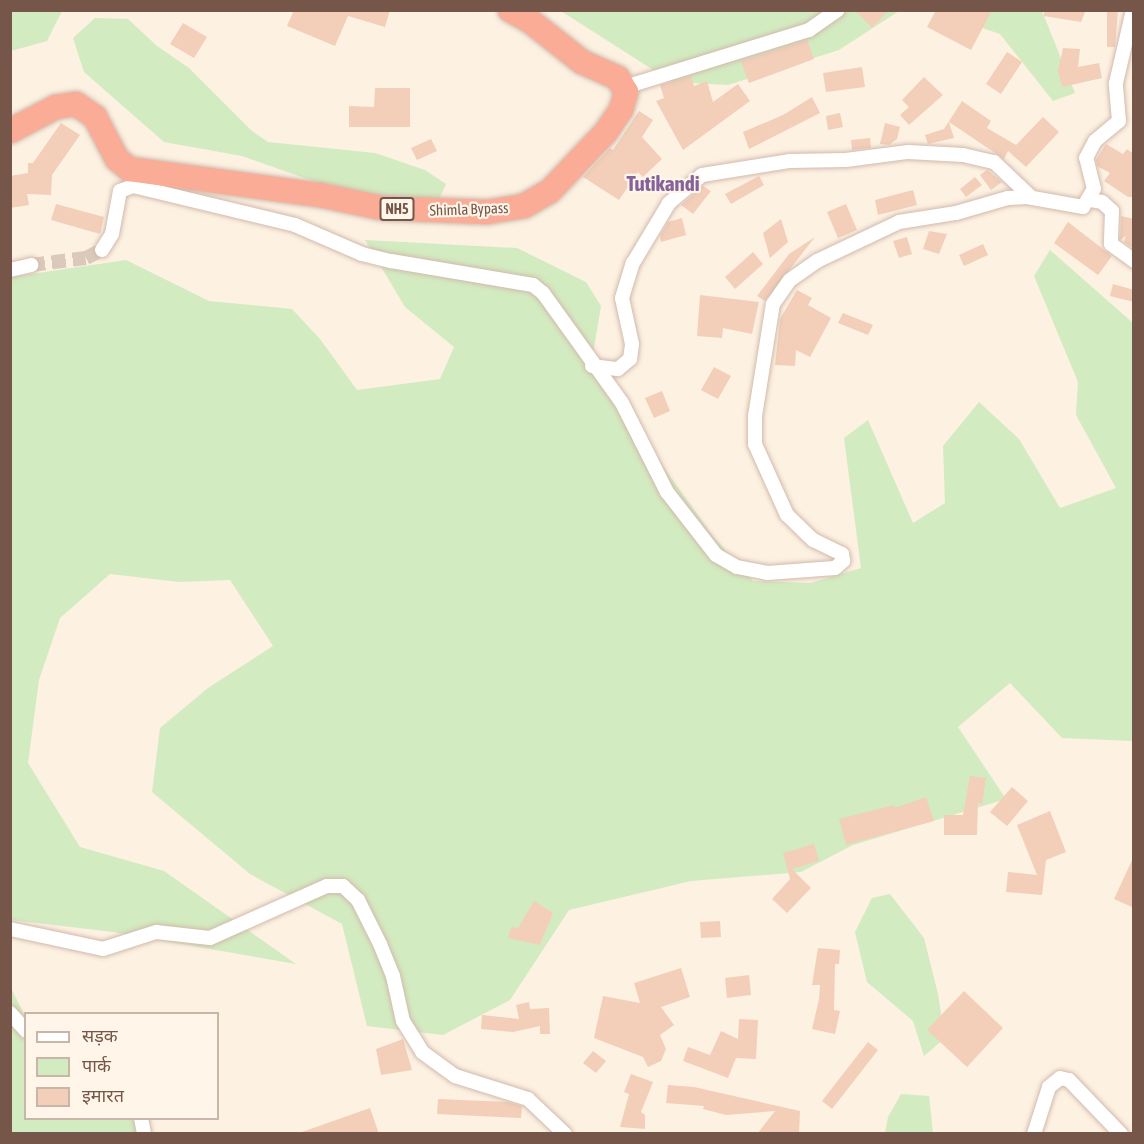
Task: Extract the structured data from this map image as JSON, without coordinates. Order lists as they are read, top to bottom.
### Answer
{
  "streets": {
    "highway": ["NH5", "Shimla Bypass"]
  },
  "districts": ["Tutikandi"],
  "legend": ["सड़क", "पार्क", "इमारत"]
}
